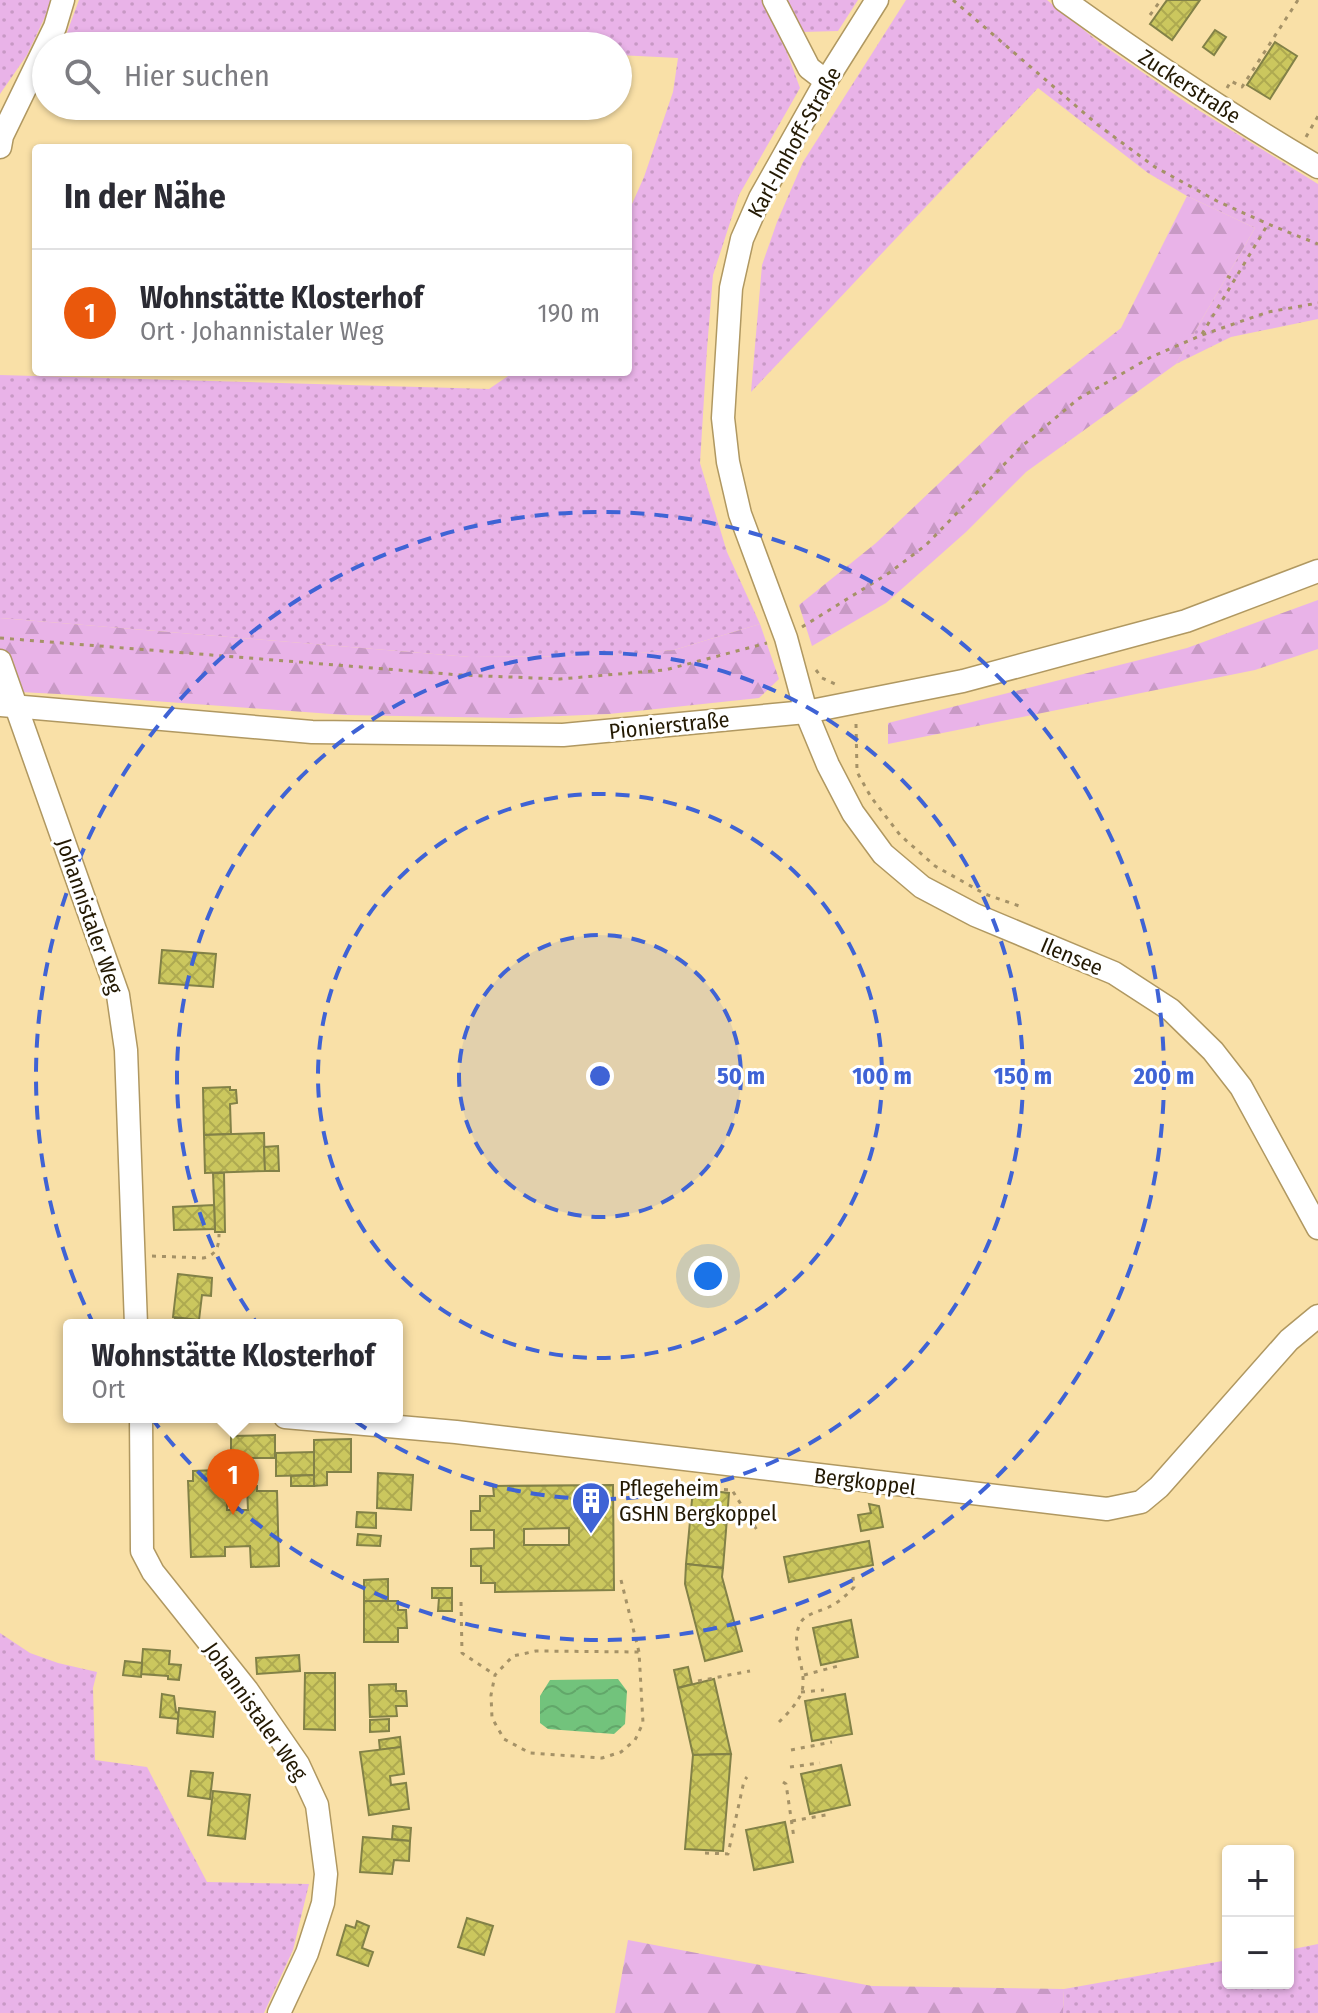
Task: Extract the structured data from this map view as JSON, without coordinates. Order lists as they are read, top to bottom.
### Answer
{
  "streets": {
    "street": [
      "Zuckerstraße",
      "Karl-Imhoff-Straße",
      "Pionierstraße",
      "Johannistaler Weg",
      "Ilensee",
      "Bergkoppel"
    ]
  },
  "crossings": [
    ["Karl-Imhoff-Straße", "Pionierstraße"],
    ["Karl-Imhoff-Straße", "Ilensee"],
    ["Pionierstraße", "Johannistaler Weg"],
    ["Pionierstraße", "Ilensee"]
  ],
  "places": {
    "building": ["Pflegeheim GSHN Bergkoppel"]
  },
  "page": {
    "search": "Hier suchen",
    "heading": "In der Nähe",
    "list": [
      {
        "mark": "1",
        "name": "Wohnstätte Klosterhof",
        "note": "Ort · Johannistaler Weg",
        "value": "190 m"
      }
    ],
    "popup": ["Wohnstätte Klosterhof", "Ort"],
    "pins": "1",
    "map_buttons": ["+", "−"]
  },
  "rings": [
    "50 m",
    "100 m",
    "150 m",
    "200 m"
  ]
}
